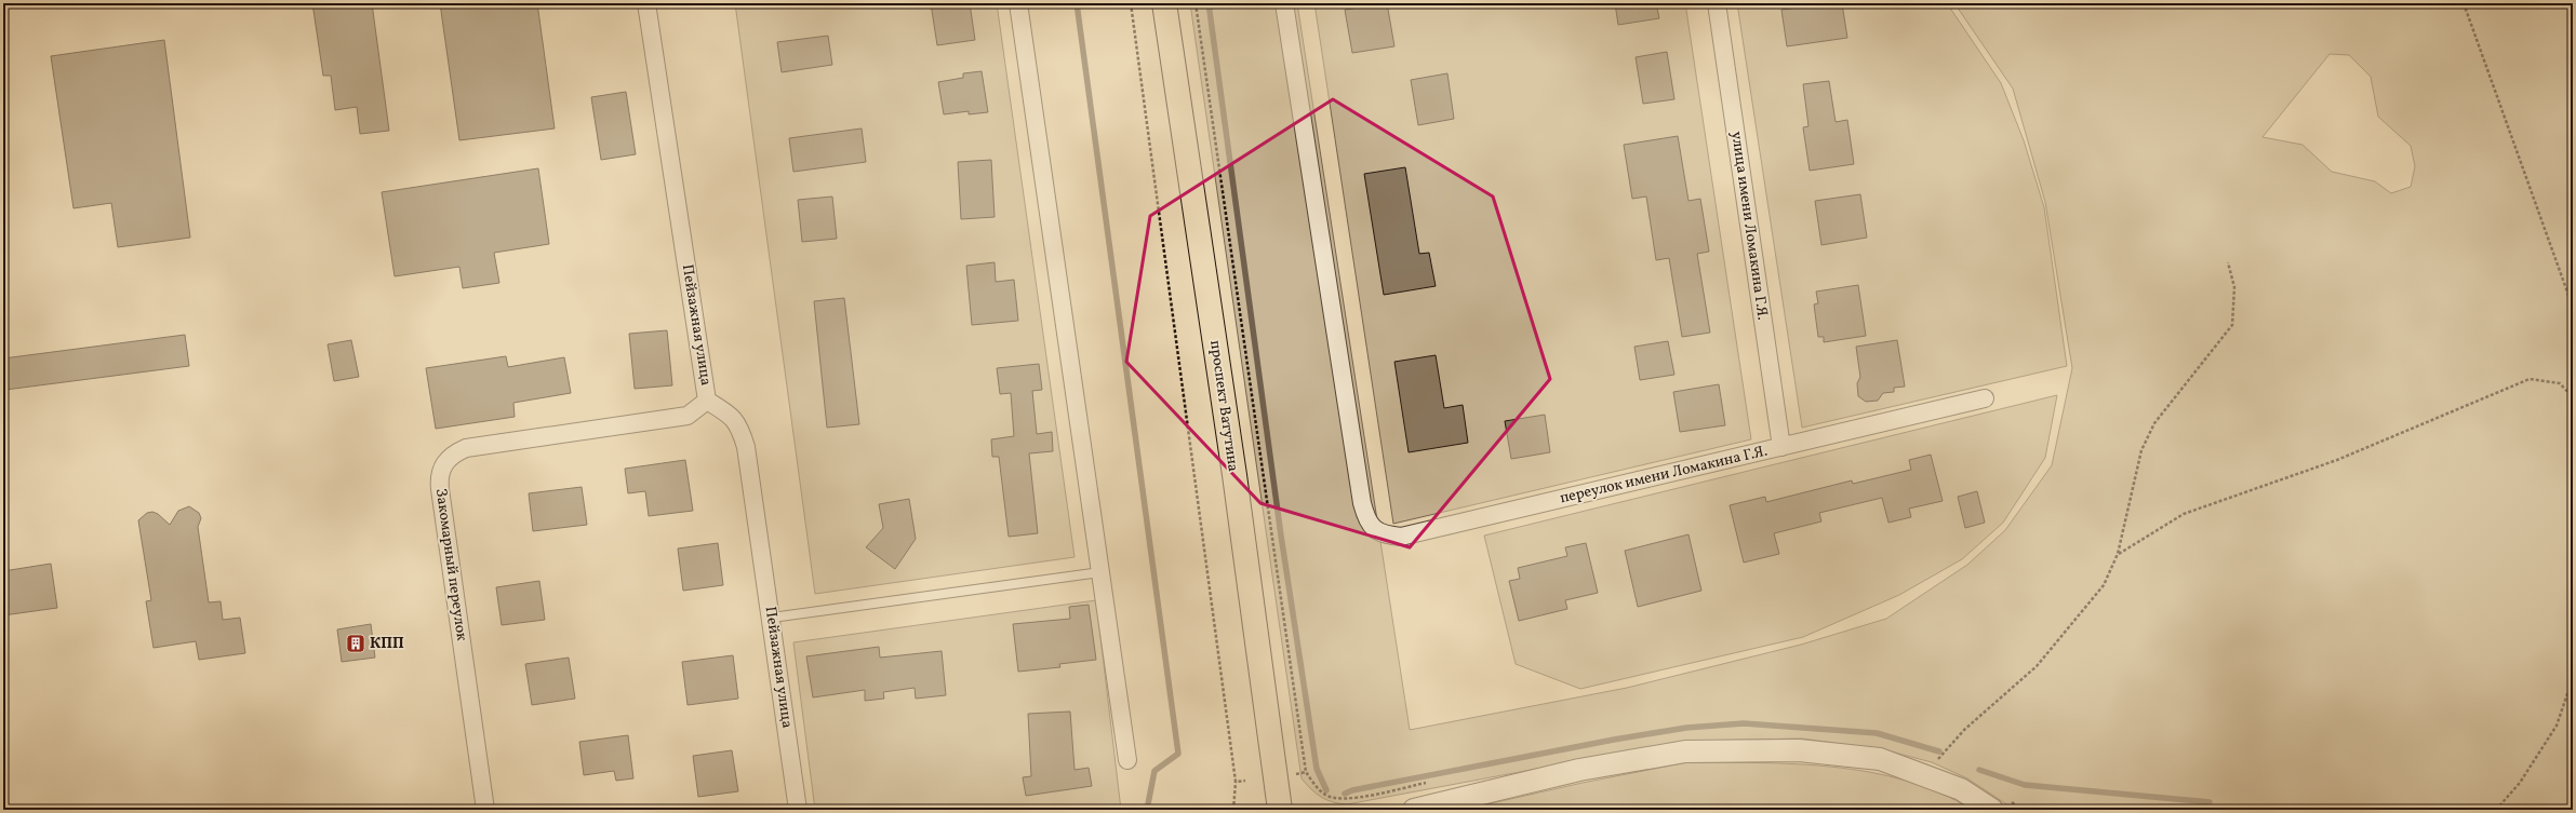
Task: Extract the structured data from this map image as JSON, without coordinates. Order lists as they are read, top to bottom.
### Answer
{
  "streets": {
    "main road": ["проспект Ватутина"],
    "street": [
      "улица имени Ломакина Г.Я.",
      "Пейзажная улица",
      "переулок имени Ломакина Г.Я.",
      "Закомарный переулок"
    ]
  },
  "crossings": [
    ["улица имени Ломакина Г.Я.", "переулок имени Ломакина Г.Я."],
    ["Пейзажная улица", "Закомарный переулок"]
  ],
  "places": {
    "building": ["КПП"]
  }
}
